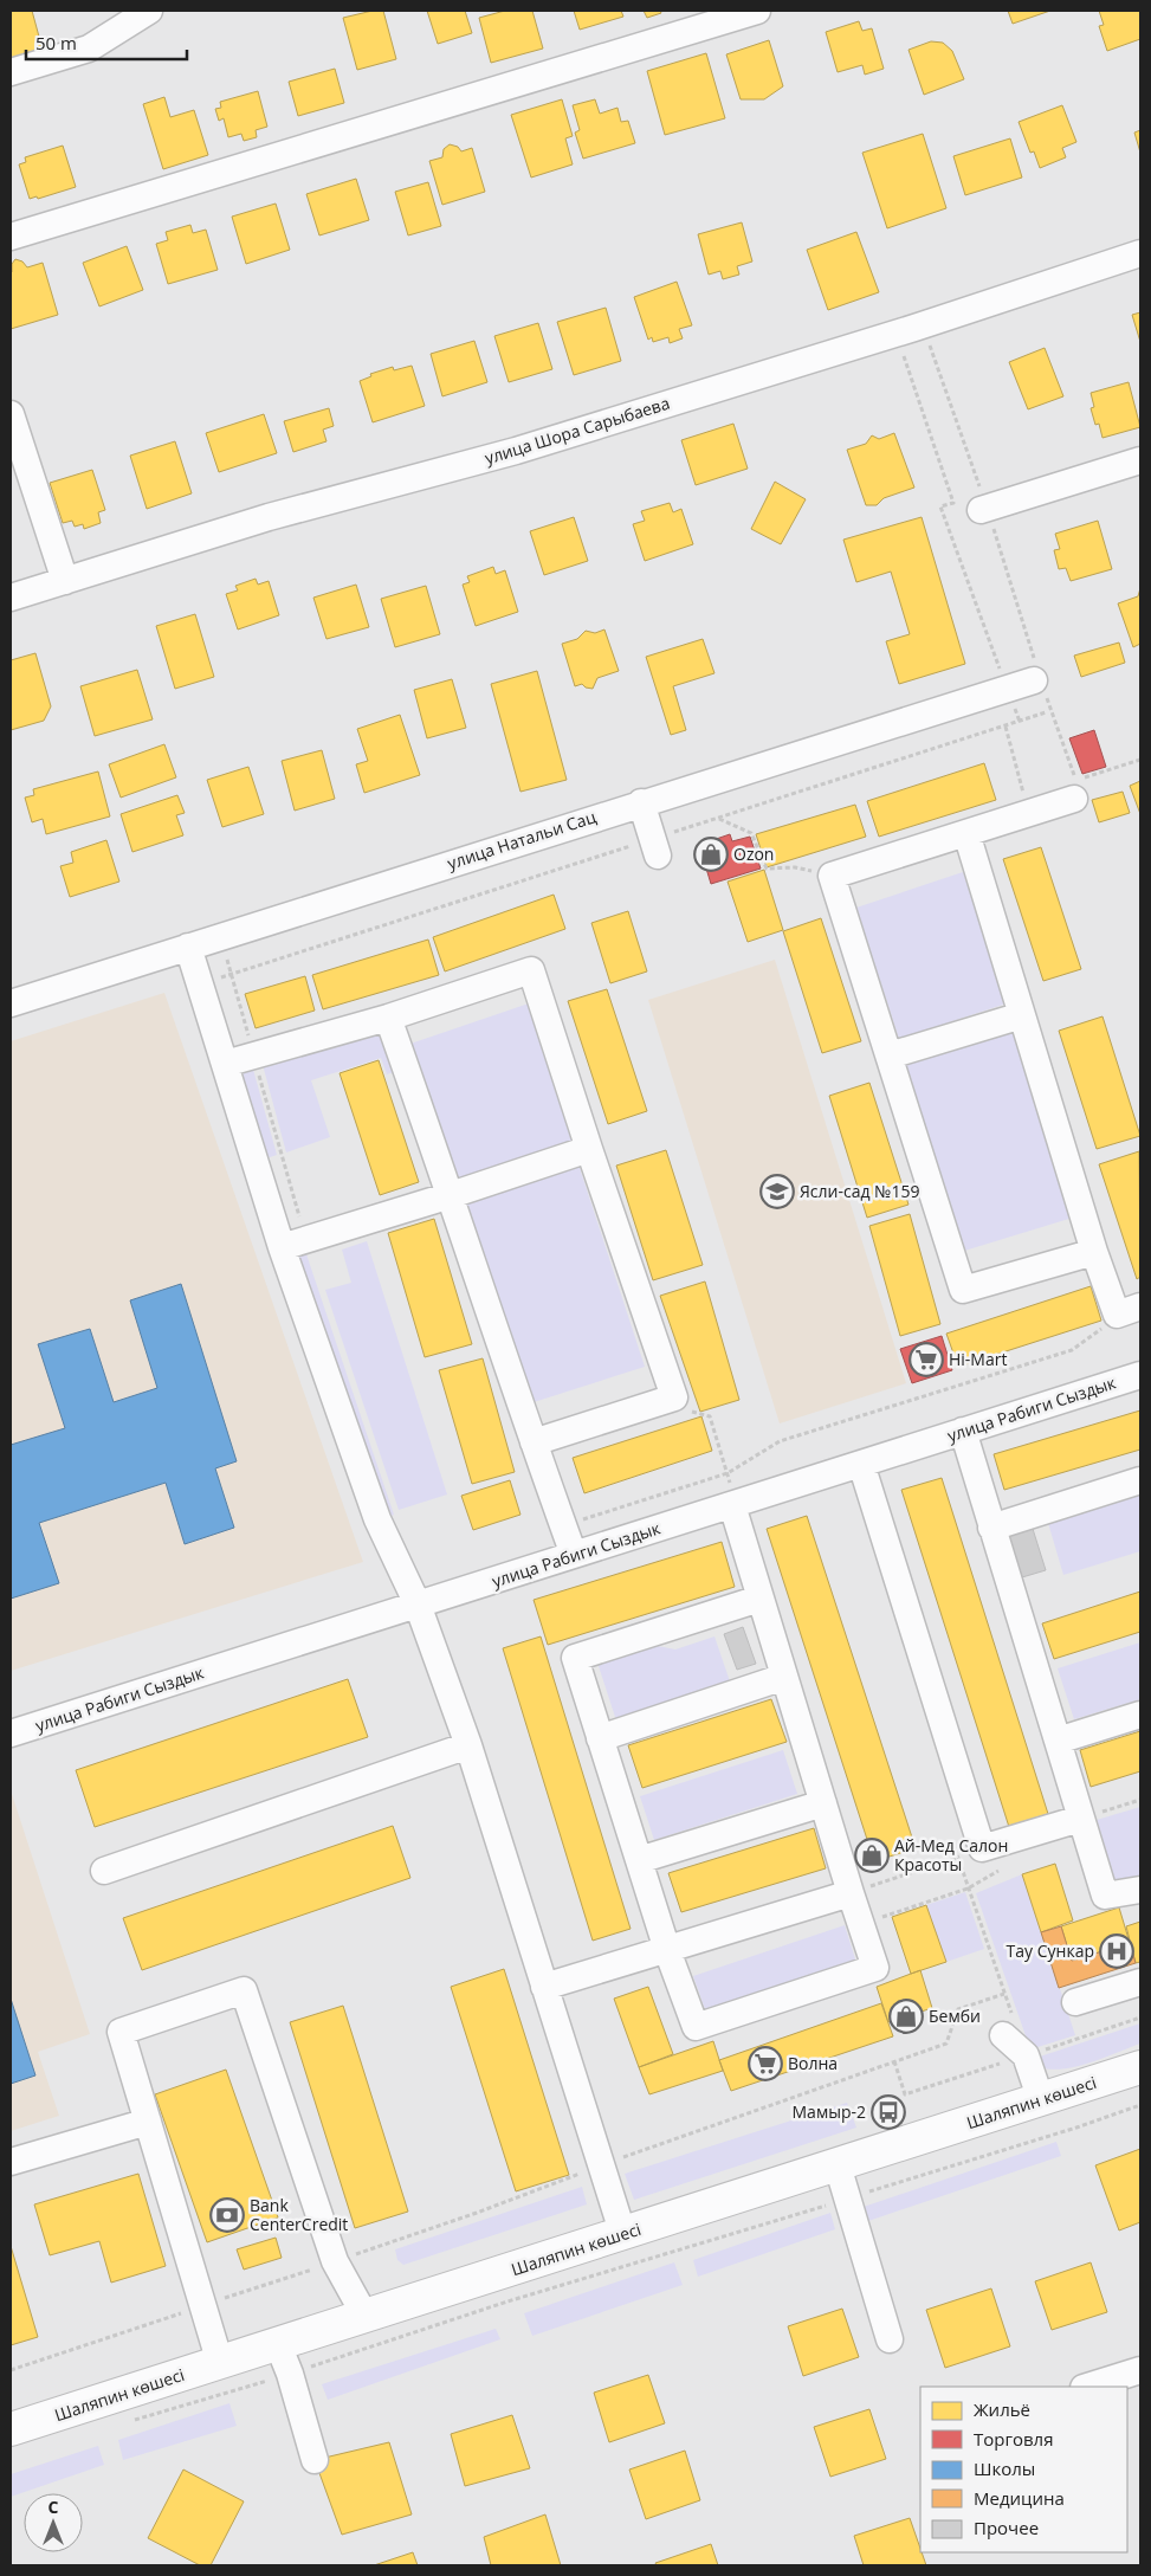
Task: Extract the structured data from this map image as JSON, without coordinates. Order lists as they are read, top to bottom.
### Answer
{
  "streets": {
    "main road": ["Шаляпин көшесі"],
    "street": ["улица Шора Сарыбаева", "улица Натальи Сац", "улица Рабиги Сыздык"]
  },
  "places": {
    "shop": ["Ozon", "Ай-Мед Салон Красоты", "Бемби"],
    "school or university": ["Ясли-сад №159"],
    "supermarket": ["Hi-Mart", "Волна"],
    "hospital": ["Тау Сункар"],
    "bus stop": ["Мамыр-2"],
    "bank": ["Bank CenterCredit"]
  },
  "legend": [
    "Жильё",
    "Торговля",
    "Школы",
    "Медицина",
    "Прочее"
  ],
  "scale_bar": "50 m",
  "north": "top"
}
